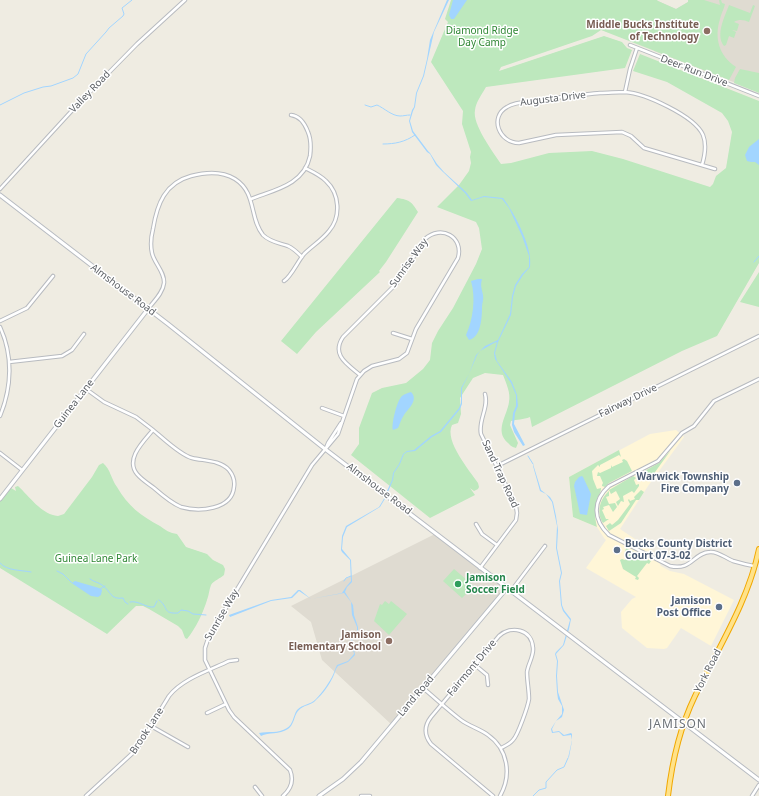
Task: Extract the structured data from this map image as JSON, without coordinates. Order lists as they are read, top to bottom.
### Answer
{
  "streets": {
    "highway": ["York Road"],
    "main road": ["Almshouse Road", "Guinea Lane", "Land Road"],
    "street": [
      "Deer Run Drive",
      "Valley Road",
      "Augusta Drive",
      "Sunrise Way",
      "Fairway Drive",
      "Sand Trap Road",
      "Fairmont Drive",
      "Brook Lane"
    ]
  },
  "crossings": [
    ["Sunrise Way", "Almshouse Road"],
    ["Sunrise Way", "Brook Lane"],
    ["Almshouse Road", "Guinea Lane"],
    ["Almshouse Road", "Sand Trap Road"],
    ["Almshouse Road", "York Road"],
    ["Almshouse Road", "Land Road"],
    ["Fairway Drive", "Sand Trap Road"]
  ],
  "districts": ["JAMISON"],
  "parks": ["Diamond Ridge Day Camp", "Guinea Lane Park"],
  "places": [
    "Middle Bucks Institute of Technology",
    "Warwick Township Fire Company",
    "Bucks County District Court 07-3-02",
    "Jamison Soccer Field",
    "Jamison Post Office",
    "Jamison Elementary School"
  ]
}
